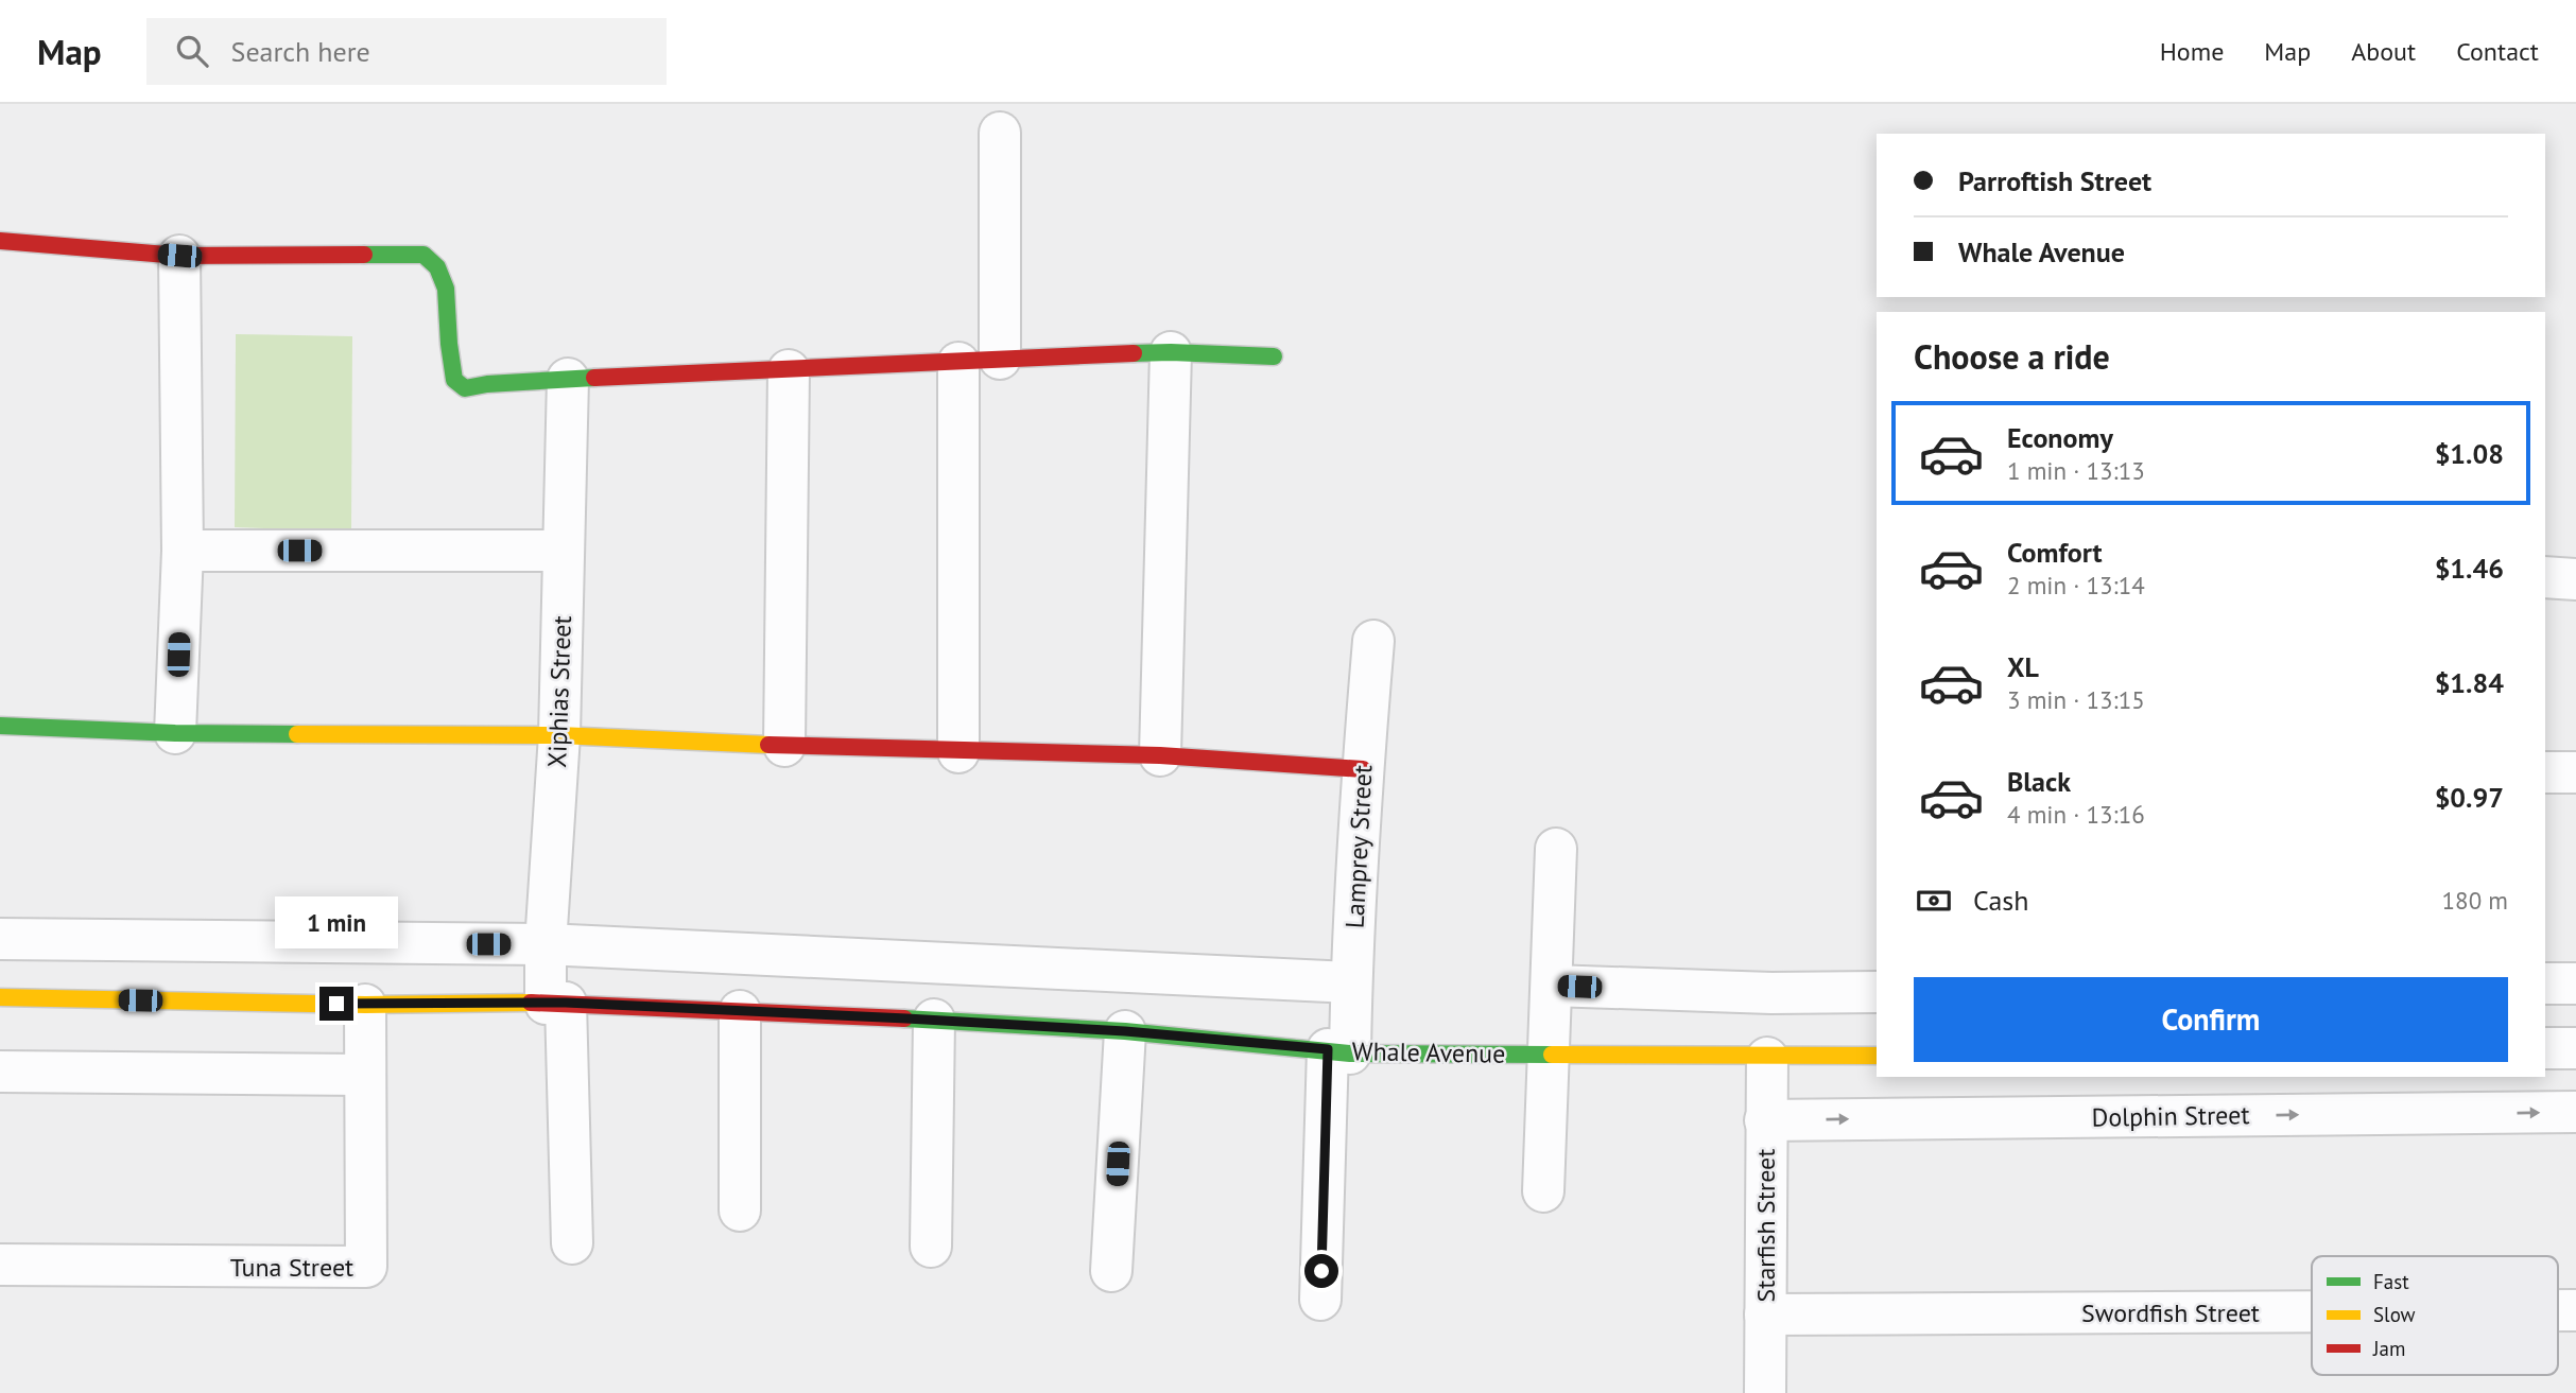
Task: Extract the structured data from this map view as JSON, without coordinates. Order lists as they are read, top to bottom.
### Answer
{
  "streets": {
    "street": [
      "Xiphias Street",
      "Lamprey Street",
      "Whale Avenue",
      "Dolphin Street",
      "Starfish Street",
      "Tuna Street",
      "Swordfish Street"
    ]
  },
  "crossings": [
    ["Xiphias Street", "Whale Avenue"],
    ["Lamprey Street", "Whale Avenue"],
    ["Whale Avenue", "Starfish Street"],
    ["Whale Avenue", "Tuna Street"],
    ["Dolphin Street", "Starfish Street"],
    ["Starfish Street", "Swordfish Street"]
  ],
  "one_way": ["Dolphin Street"],
  "legend": ["Fast", "Slow", "Jam"],
  "page": {
    "header": "Map",
    "search": "Search here",
    "nav": [
      "Home",
      "Map",
      "About",
      "Contact"
    ],
    "banner": ["Parroftish Street", "Whale Avenue"],
    "heading": "Choose a ride",
    "list": [
      {
        "name": "Economy",
        "note": "1 min · 13:13",
        "value": "$1.08"
      },
      {
        "name": "Comfort",
        "note": "2 min · 13:14",
        "value": "$1.46"
      },
      {
        "name": "XL",
        "note": "3 min · 13:15",
        "value": "$1.84"
      },
      {
        "name": "Black",
        "note": "4 min · 13:16",
        "value": "$0.97"
      }
    ],
    "pay": ["Cash", "180 m"],
    "bubble": "1 min",
    "buttons": "Confirm"
  }
}
